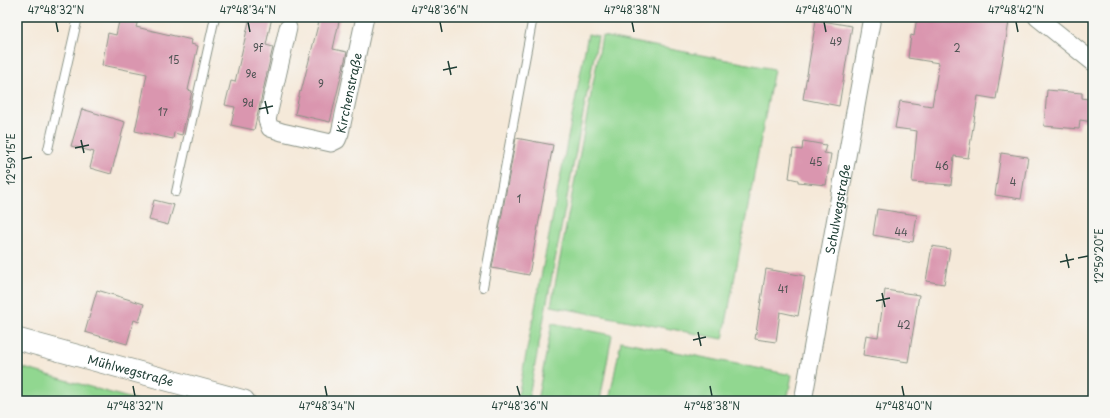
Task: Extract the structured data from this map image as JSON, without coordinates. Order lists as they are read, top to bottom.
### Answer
{
  "streets": {
    "street": ["Kirchenstraße", "Schulwegstraße", "Mühlwegstraße"]
  },
  "house_numbers": [
    "49",
    "9f",
    "2",
    "15",
    "9e",
    "9",
    "9d",
    "17",
    "45",
    "46",
    "4",
    "1",
    "44",
    "41",
    "42"
  ],
  "coordinates": [
    "47°48'32\"N",
    "47°48'34\"N",
    "47°48'36\"N",
    "47°48'38\"N",
    "47°48'40\"N",
    "47°48'42\"N",
    "12°59'15\"E",
    "12°59'20\"E"
  ]
}
